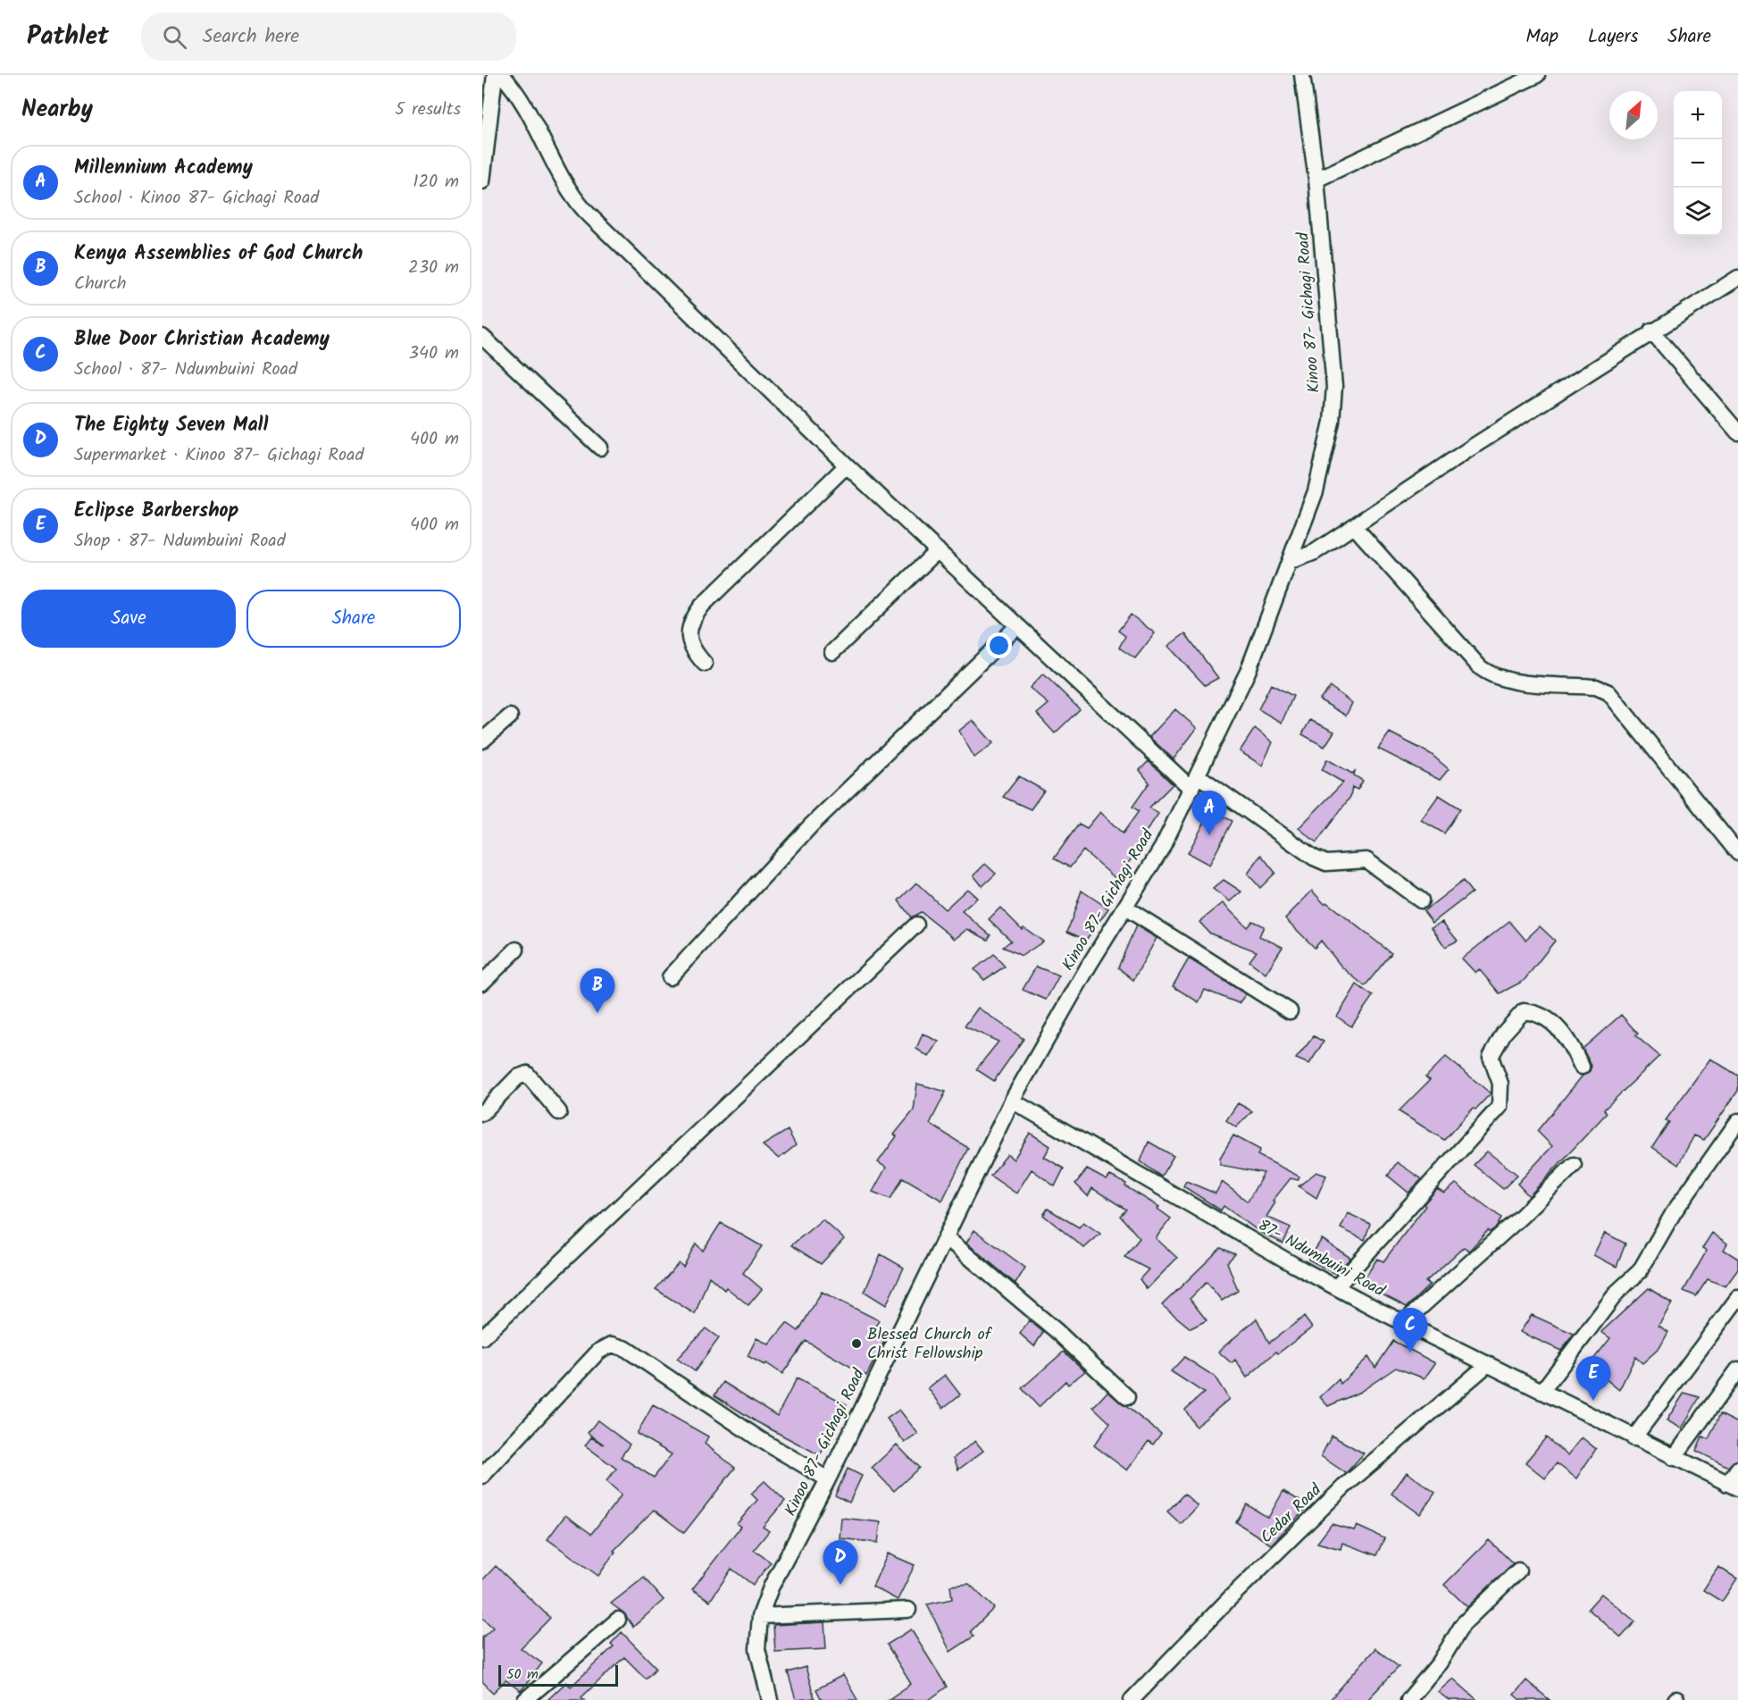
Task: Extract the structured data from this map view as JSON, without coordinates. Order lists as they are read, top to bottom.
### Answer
{
  "streets": {
    "street": ["Kinoo 87- Gichagi Road", "87- Ndumbuini Road", "Cedar Road"]
  },
  "crossings": [
    ["Kinoo 87- Gichagi Road", "87- Ndumbuini Road"],
    ["87- Ndumbuini Road", "Cedar Road"]
  ],
  "places": ["Blessed Church of Christ Fellowship"],
  "scale_bar": "50 m",
  "north": "top right",
  "page": {
    "header": "Pathlet",
    "search": "Search here",
    "nav": ["Map", "Layers", "Share"],
    "heading": ["Nearby", "5 results"],
    "map_buttons": ["+", "−"],
    "list": [
      {
        "mark": "A",
        "name": "Millennium Academy",
        "note": "School · Kinoo 87- Gichagi Road",
        "value": "120 m"
      },
      {
        "mark": "B",
        "name": "Kenya Assemblies of God Church",
        "note": "Church",
        "value": "230 m"
      },
      {
        "mark": "C",
        "name": "Blue Door Christian Academy",
        "note": "School · 87- Ndumbuini Road",
        "value": "340 m"
      },
      {
        "mark": "D",
        "name": "The Eighty Seven Mall",
        "note": "Supermarket · Kinoo 87- Gichagi Road",
        "value": "400 m"
      },
      {
        "mark": "E",
        "name": "Eclipse Barbershop",
        "note": "Shop · 87- Ndumbuini Road",
        "value": "400 m"
      }
    ],
    "buttons": ["Save", "Share"],
    "pins": [
      "A",
      "B",
      "C",
      "E",
      "D"
    ],
    "scale": "50 m"
  }
}
